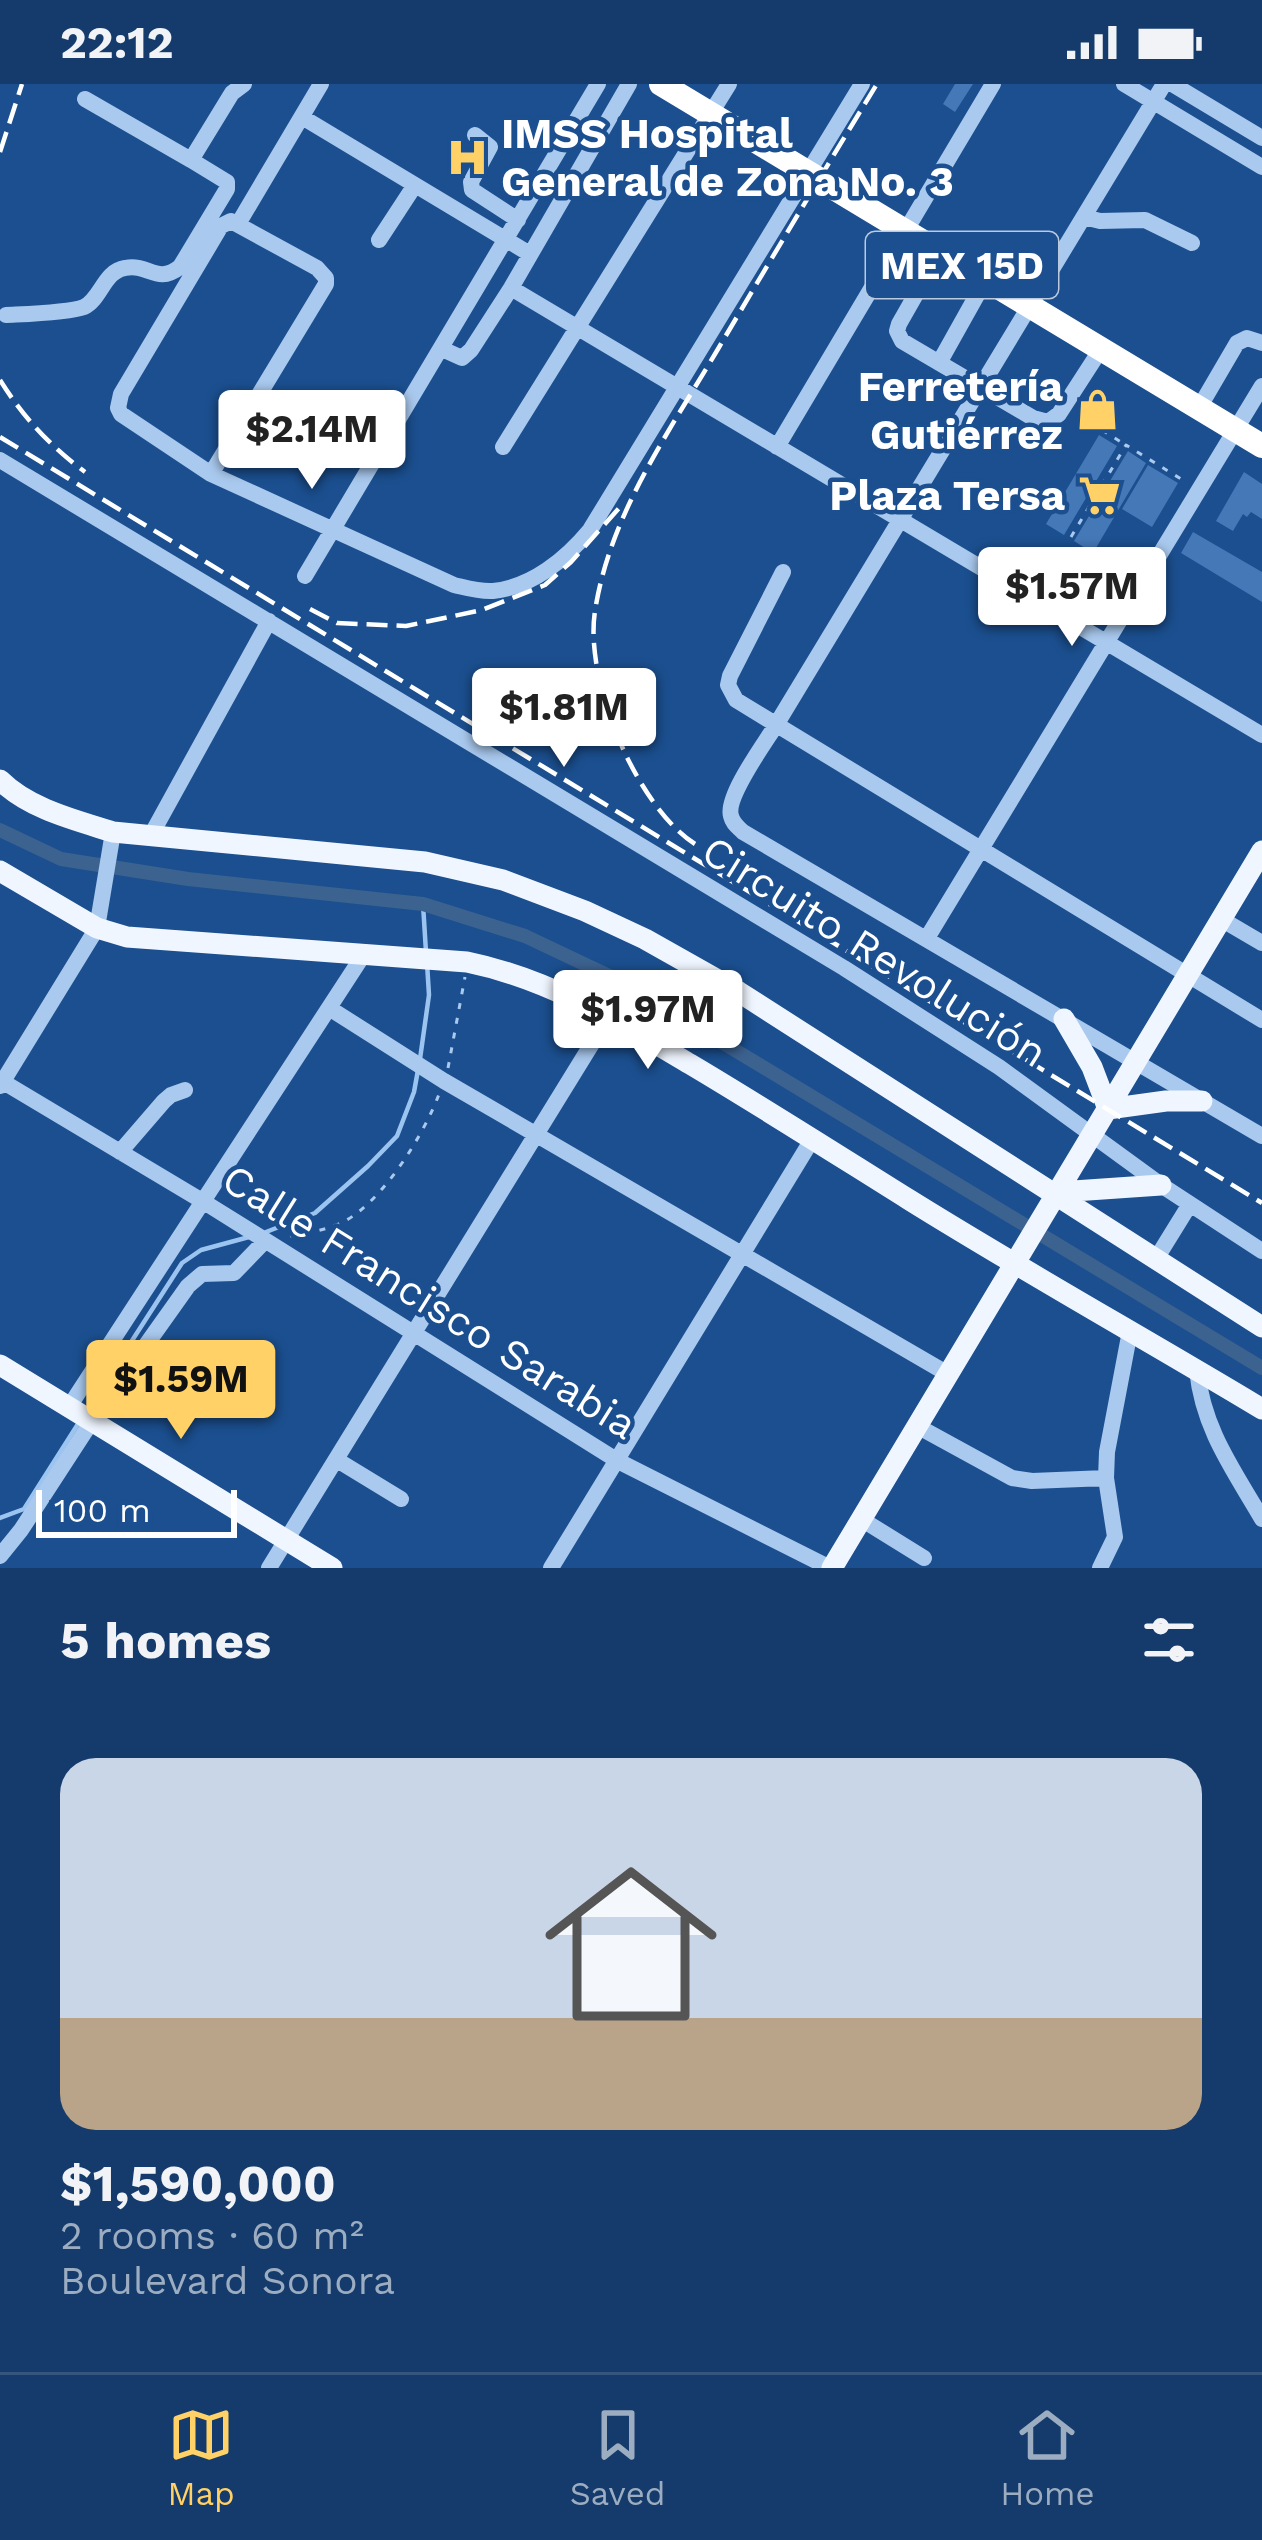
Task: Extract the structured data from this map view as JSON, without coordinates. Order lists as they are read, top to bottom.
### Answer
{
  "streets": {
    "highway": ["MEX 15D"],
    "street": ["Circuito Revolución", "Calle Francisco Sarabia"]
  },
  "places": {
    "hospital": ["IMSS Hospital General de Zona No. 3"],
    "shop": ["Ferretería Gutiérrez"],
    "supermarket": ["Plaza Tersa"]
  },
  "scale_bar": "100 m",
  "page": {
    "status": "22:12",
    "price": [
      "$2.14M",
      "$1.57M",
      "$1.81M",
      "$1.97M",
      "$1.59M"
    ],
    "scale": "100 m",
    "heading": "5 homes",
    "list": [
      {
        "name": "$1,590,000",
        "note": "2 rooms · 60 m² · Boulevard Sonora"
      }
    ],
    "tabs": ["Map", "Saved", "Home"]
  }
}
